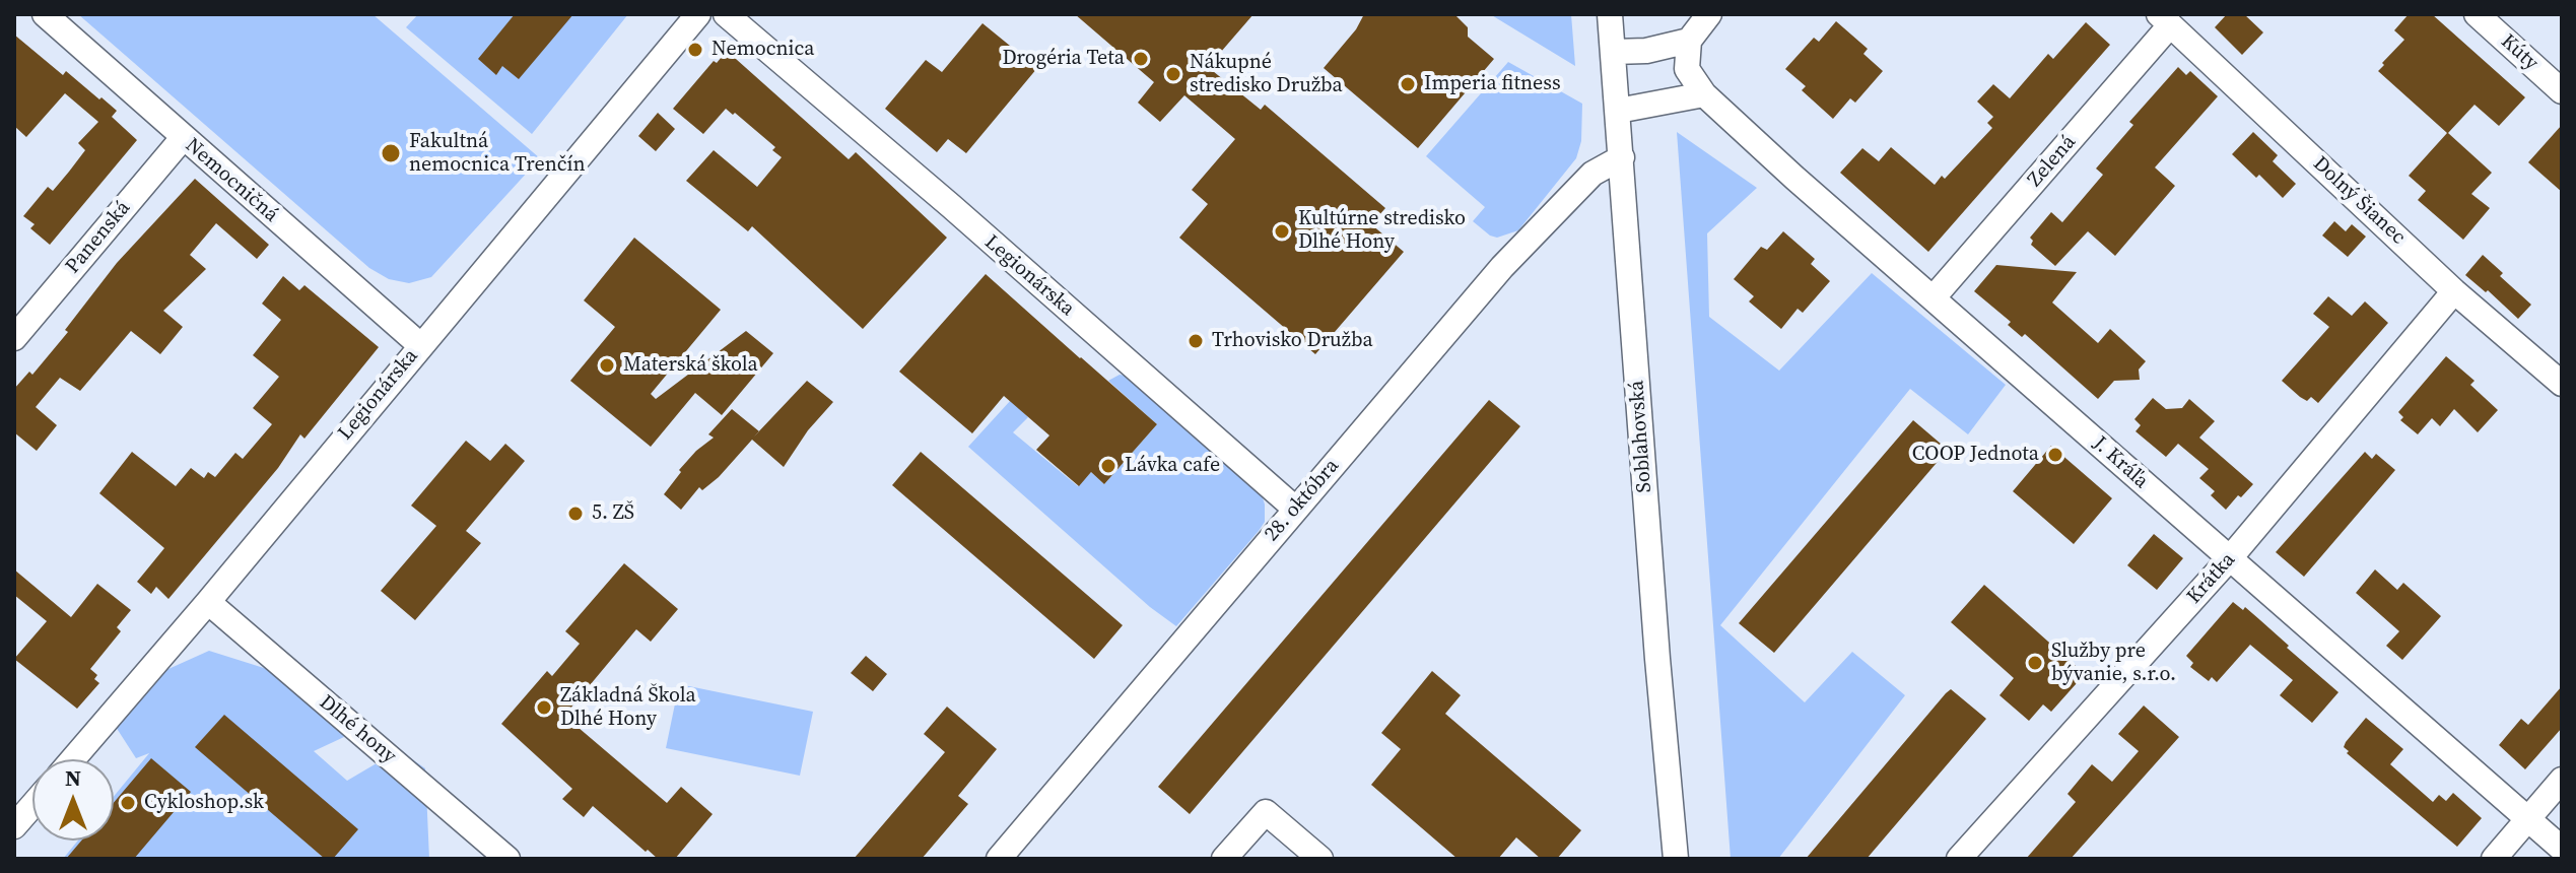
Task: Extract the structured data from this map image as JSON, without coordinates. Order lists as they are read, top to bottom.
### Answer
{
  "streets": {
    "street": [
      "Kúty",
      "Zelená",
      "Nemocničná",
      "Dolný Šianec",
      "Panenská",
      "Legionárska",
      "Soblahovská",
      "J. Kráľa",
      "28. októbra",
      "Krátka",
      "Dlhé hony"
    ]
  },
  "crossings": [
    ["Zelená", "Dolný Šianec"],
    ["Zelená", "J. Kráľa"],
    ["Nemocničná", "Panenská"],
    ["Nemocničná", "Legionárska"],
    ["Dolný Šianec", "Krátka"],
    ["Legionárska", "28. októbra"],
    ["Legionárska", "Dlhé hony"],
    ["Soblahovská", "28. októbra"],
    ["J. Kráľa", "Krátka"]
  ],
  "places": [
    "Nemocnica",
    "Drogéria Teta",
    "Nákupné stredisko Družba",
    "Imperia fitness",
    "Fakultná nemocnica Trenčín",
    "Kultúrne stredisko Dlhé Hony",
    "Trhovisko Družba",
    "Materská škola",
    "COOP Jednota",
    "Lávka cafe",
    "5. ZŠ",
    "Služby pre bývanie, s.r.o.",
    "Základná Škola Dlhé Hony",
    "Cykloshop.sk"
  ],
  "north": "top"
}
